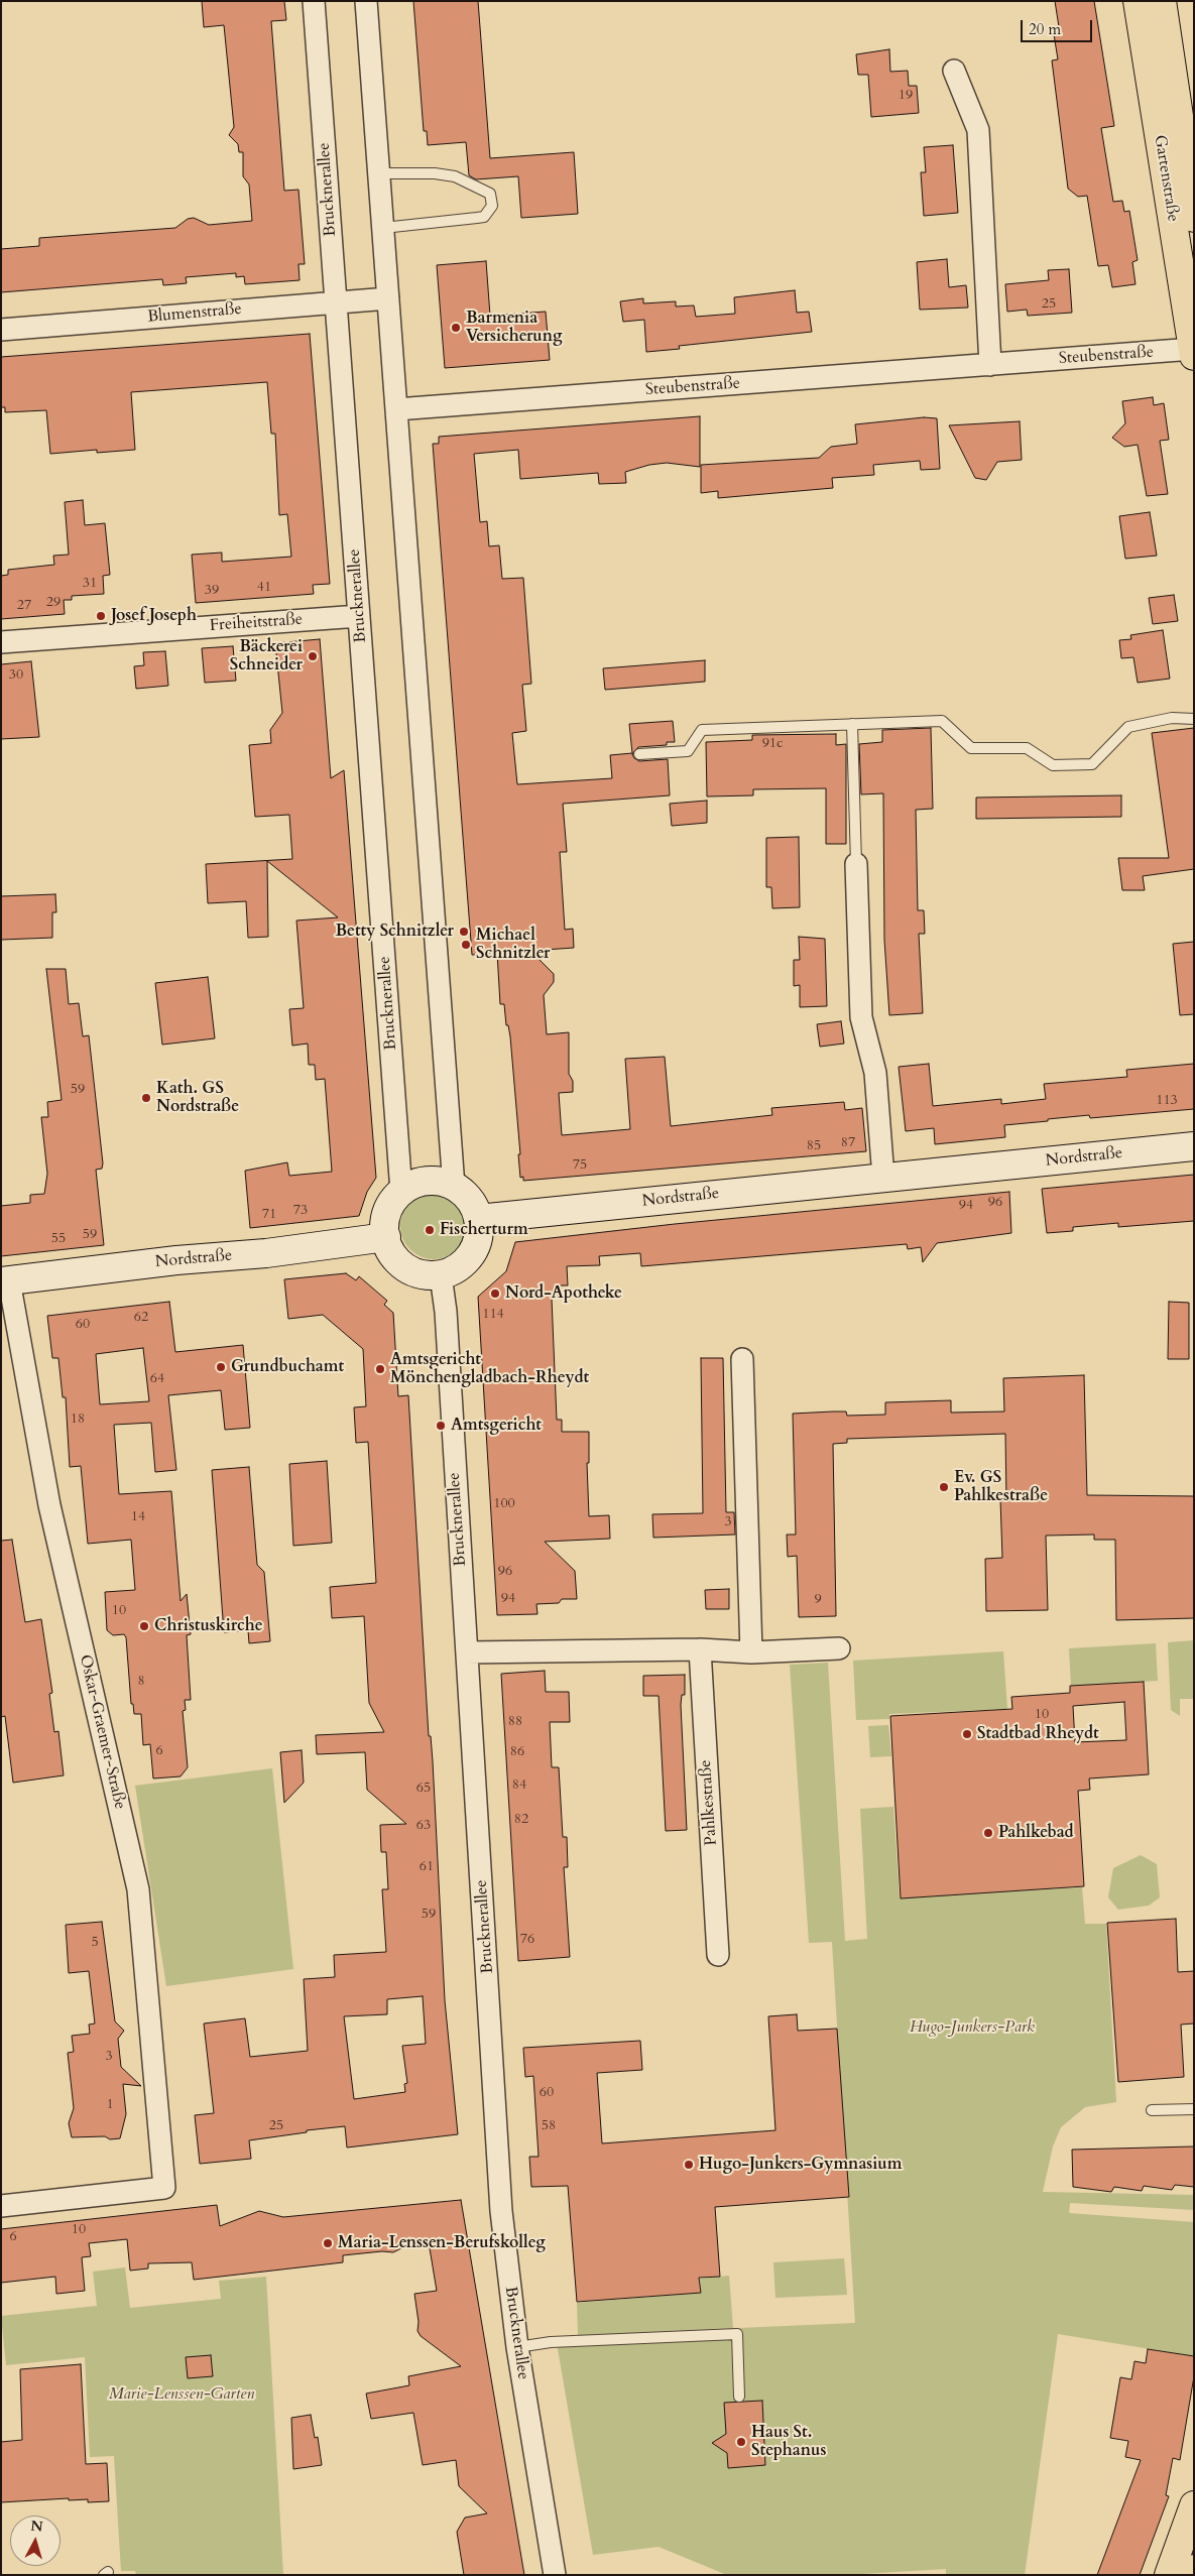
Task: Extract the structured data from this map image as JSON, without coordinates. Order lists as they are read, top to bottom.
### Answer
{
  "streets": {
    "main road": ["Gartenstraße"],
    "street": [
      "Brucknerallee",
      "Blumenstraße",
      "Steubenstraße",
      "Freiheitstraße",
      "Nordstraße",
      "Oskar-Graemer-Straße",
      "Pahlkestraße"
    ]
  },
  "crossings": [
    ["Gartenstraße", "Steubenstraße"],
    ["Brucknerallee", "Blumenstraße"],
    ["Brucknerallee", "Freiheitstraße"],
    ["Brucknerallee", "Nordstraße"],
    ["Nordstraße", "Oskar-Graemer-Straße"]
  ],
  "parks": ["Hugo-Junkers-Park", "Marie-Lenssen-Garten"],
  "places": [
    "Barmenia Versicherung",
    "Josef Joseph",
    "Bäckerei Schneider",
    "Betty Schnitzler",
    "Michael Schnitzler",
    "Kath. GS Nordstraße",
    "Fischerturm",
    "Nord-Apotheke",
    "Grundbuchamt",
    "Amtsgericht Mönchengladbach-Rheydt",
    "Amtsgericht",
    "Ev. GS Pahlkestraße",
    "Christuskirche",
    "Stadtbad Rheydt",
    "Pahlkebad",
    "Hugo-Junkers-Gymnasium",
    "Maria-Lenssen-Berufskolleg",
    "Haus St. Stephanus"
  ],
  "house_numbers": [
    "19",
    "25",
    "31",
    "41",
    "39",
    "29",
    "27",
    "30",
    "91c",
    "59",
    "113",
    "87",
    "85",
    "75",
    "96",
    "94",
    "73",
    "71",
    "59",
    "55",
    "114",
    "62",
    "60",
    "64",
    "18",
    "100",
    "14",
    "3",
    "96",
    "94",
    "9",
    "10",
    "8",
    "10",
    "88",
    "6",
    "86",
    "84",
    "65",
    "82",
    "63",
    "61",
    "59",
    "76",
    "5",
    "3",
    "60",
    "1",
    "25",
    "58",
    "10",
    "6"
  ],
  "scale_bar": "20 m",
  "north": "top"
}
